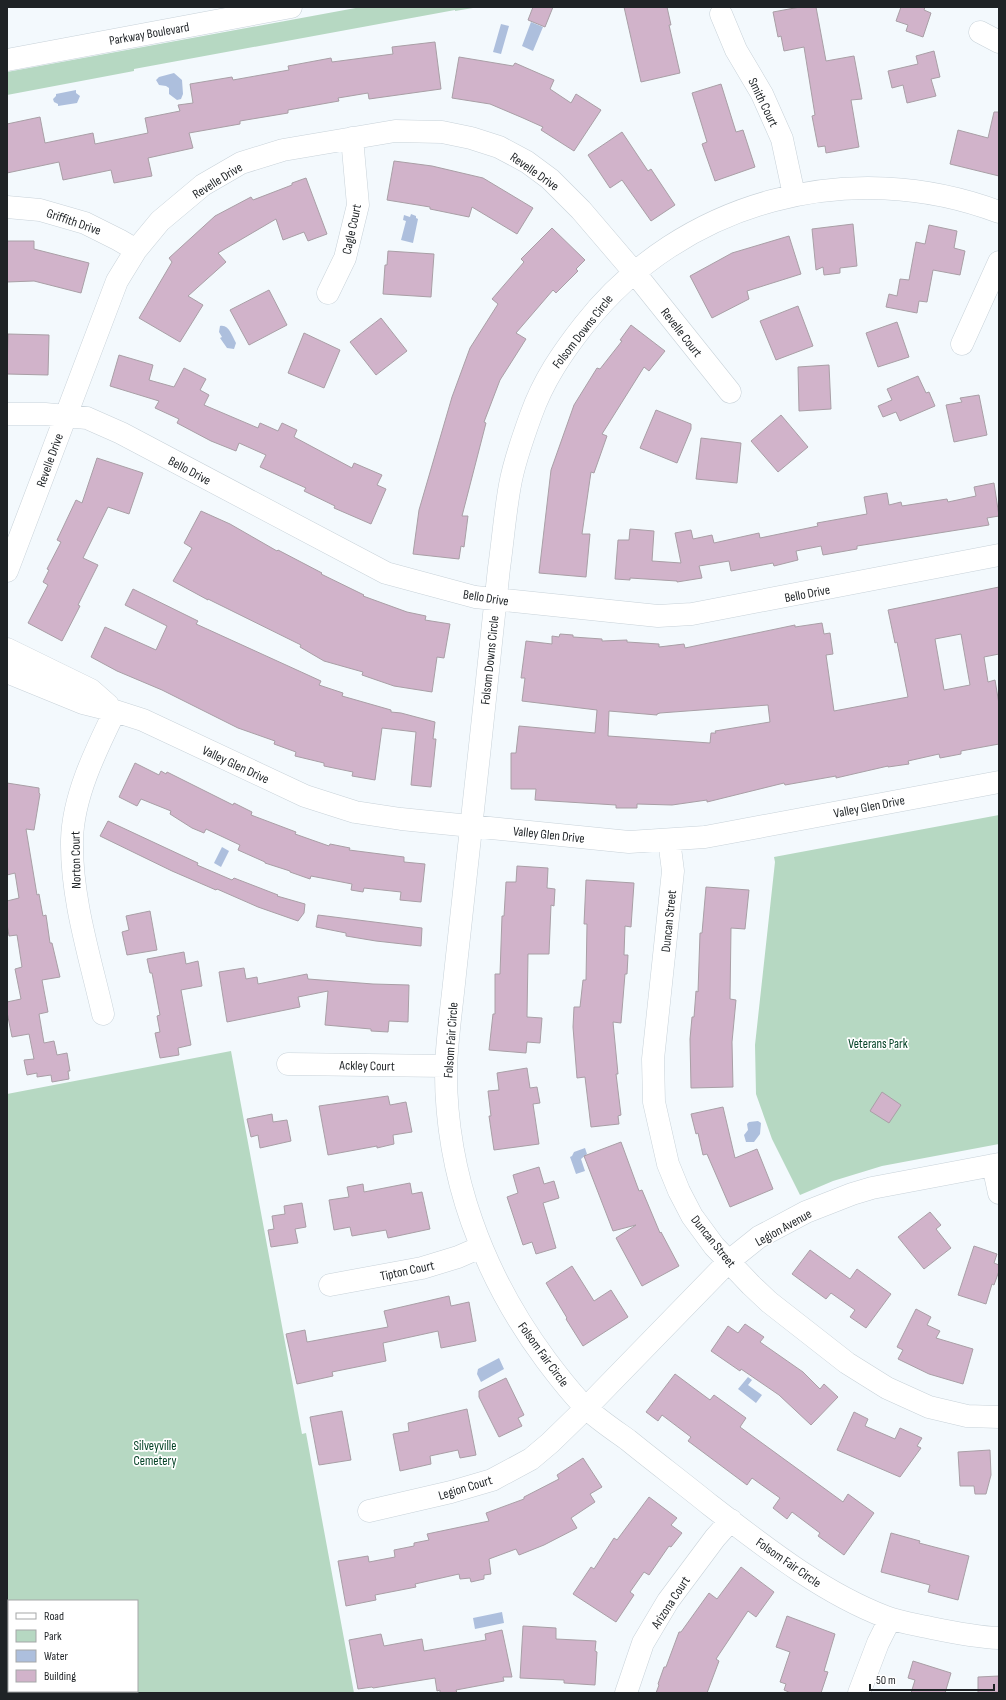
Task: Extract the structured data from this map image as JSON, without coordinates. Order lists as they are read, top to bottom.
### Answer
{
  "streets": {
    "street": [
      "Parkway Boulevard",
      "Smith Court",
      "Revelle Drive",
      "Griffith Drive",
      "Cagle Court",
      "Folsom Downs Circle",
      "Revelle Court",
      "Bello Drive",
      "Valley Glen Drive",
      "Norton Court",
      "Duncan Street",
      "Folsom Fair Circle",
      "Ackley Court",
      "Legion Avenue",
      "Tipton Court",
      "Legion Court",
      "Arizona Court"
    ]
  },
  "crossings": [
    ["Smith Court", "Folsom Downs Circle"],
    ["Revelle Drive", "Griffith Drive"],
    ["Revelle Drive", "Cagle Court"],
    ["Revelle Drive", "Folsom Downs Circle"],
    ["Revelle Drive", "Revelle Court"],
    ["Revelle Drive", "Bello Drive"],
    ["Folsom Downs Circle", "Revelle Court"],
    ["Folsom Downs Circle", "Bello Drive"],
    ["Folsom Downs Circle", "Valley Glen Drive"],
    ["Folsom Downs Circle", "Folsom Fair Circle"],
    ["Valley Glen Drive", "Norton Court"],
    ["Valley Glen Drive", "Duncan Street"],
    ["Valley Glen Drive", "Folsom Fair Circle"],
    ["Duncan Street", "Legion Avenue"],
    ["Folsom Fair Circle", "Ackley Court"],
    ["Folsom Fair Circle", "Legion Avenue"],
    ["Folsom Fair Circle", "Tipton Court"],
    ["Folsom Fair Circle", "Legion Court"],
    ["Folsom Fair Circle", "Arizona Court"],
    ["Legion Avenue", "Legion Court"]
  ],
  "parks": ["Veterans Park", "Silveyville Cemetery"],
  "legend": [
    "Road",
    "Park",
    "Water",
    "Building"
  ],
  "scale_bar": "50 m"
}
